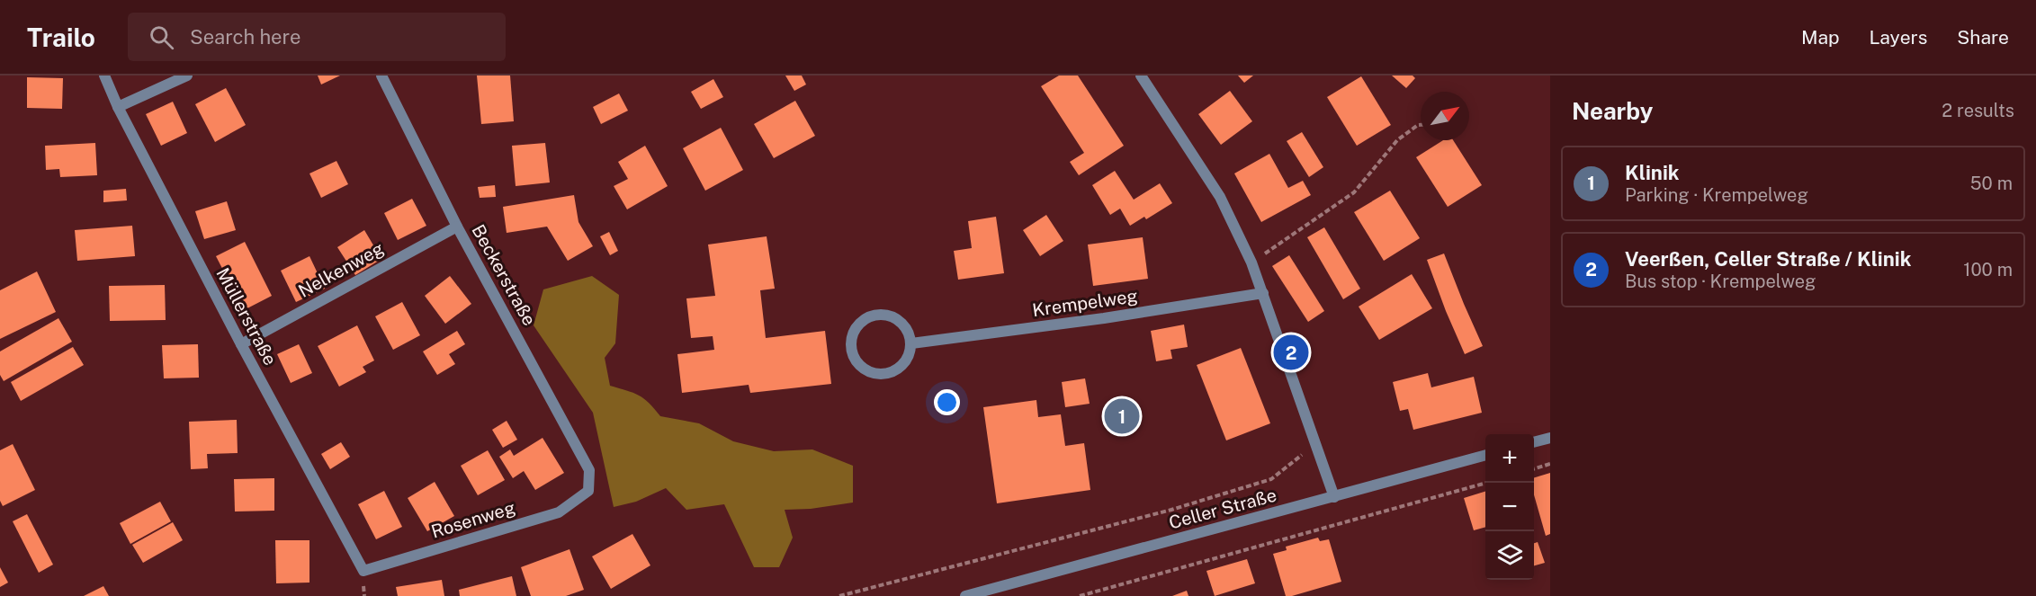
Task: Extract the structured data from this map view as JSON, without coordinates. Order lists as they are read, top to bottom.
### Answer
{
  "streets": {
    "street": [
      "Nelkenweg",
      "Beckerstraße",
      "Krempelweg",
      "Müllerstraße",
      "Celler Straße",
      "Rosenweg"
    ]
  },
  "crossings": [
    ["Nelkenweg", "Beckerstraße"],
    ["Nelkenweg", "Müllerstraße"],
    ["Beckerstraße", "Rosenweg"],
    ["Müllerstraße", "Rosenweg"]
  ],
  "north": "top right",
  "page": {
    "header": "Trailo",
    "search": "Search here",
    "nav": ["Map", "Layers", "Share"],
    "heading": ["Nearby", "2 results"],
    "list": [
      {
        "mark": "1",
        "name": "Klinik",
        "note": "Parking · Krempelweg",
        "value": "50 m"
      },
      {
        "mark": "2",
        "name": "Veerßen, Celler Straße / Klinik",
        "note": "Bus stop · Krempelweg",
        "value": "100 m"
      }
    ],
    "pins": ["2", "1"],
    "map_buttons": ["+", "−"]
  }
}
